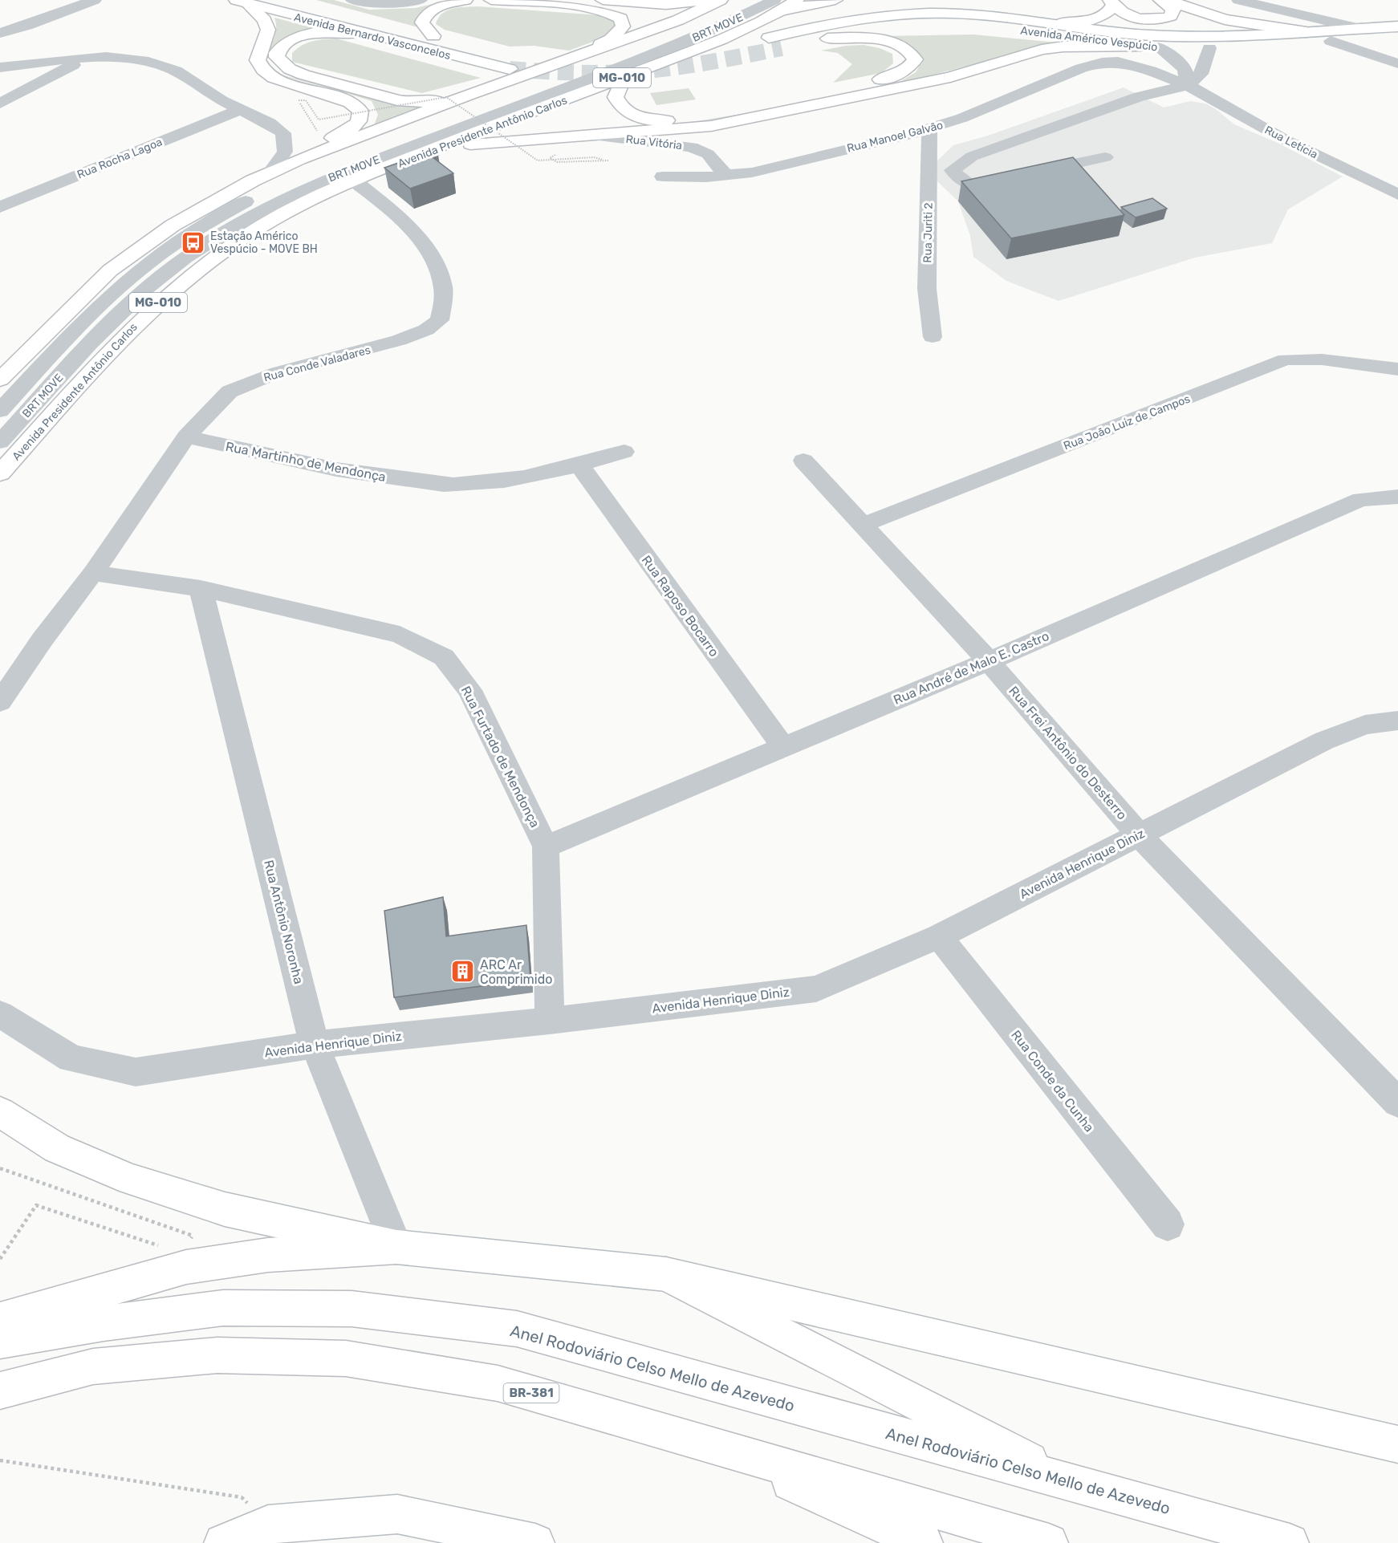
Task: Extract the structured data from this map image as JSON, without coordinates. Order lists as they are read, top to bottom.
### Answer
{
  "streets": {
    "main road": [
      "Avenida Bernardo Vasconcelos",
      "Avenida Américo Vespúcio",
      "MG-010",
      "Avenida Presidente Antônio Carlos",
      "Anel Rodoviário Celso Mello de Azevedo",
      "BR-381"
    ],
    "street": [
      "BRT MOVE",
      "Rua Manoel Galvão",
      "Rua Vitória",
      "Rua Letícia",
      "Rua Rocha Lagoa",
      "Rua Juriti 2",
      "Rua Conde Valadares",
      "Rua João Luiz de Campos",
      "Rua Martinho de Mendonça",
      "Rua Raposo Bocarro",
      "Rua André de Malo E. Castro",
      "Rua Frei Antônio do Desterro",
      "Rua Furtado de Mendonça",
      "Avenida Henrique Diniz",
      "Rua Antônio Noronha",
      "Rua Conde da Cunha"
    ]
  },
  "crossings": [
    ["BRT MOVE", "Avenida Presidente Antônio Carlos"],
    ["Avenida Presidente Antônio Carlos", "Rua Conde Valadares"],
    ["Rua Manoel Galvão", "Rua Vitória"],
    ["Rua Manoel Galvão", "Rua Letícia"],
    ["Rua Manoel Galvão", "Rua Juriti 2"],
    ["Rua Conde Valadares", "Rua Martinho de Mendonça"],
    ["Rua Conde Valadares", "Rua Furtado de Mendonça"],
    ["Rua João Luiz de Campos", "Rua Frei Antônio do Desterro"],
    ["Rua Martinho de Mendonça", "Rua Raposo Bocarro"],
    ["Rua Raposo Bocarro", "Rua André de Malo E. Castro"],
    ["Rua André de Malo E. Castro", "Rua Frei Antônio do Desterro"],
    ["Rua André de Malo E. Castro", "Rua Furtado de Mendonça"],
    ["Rua Frei Antônio do Desterro", "Avenida Henrique Diniz"],
    ["Rua Furtado de Mendonça", "Avenida Henrique Diniz"],
    ["Rua Furtado de Mendonça", "Rua Antônio Noronha"],
    ["Avenida Henrique Diniz", "Rua Antônio Noronha"],
    ["Avenida Henrique Diniz", "Rua Conde da Cunha"]
  ],
  "places": {
    "bus stop": ["Estação Américo Vespúcio - MOVE BH"],
    "building": ["ARC Ar Comprimido"]
  }
}
